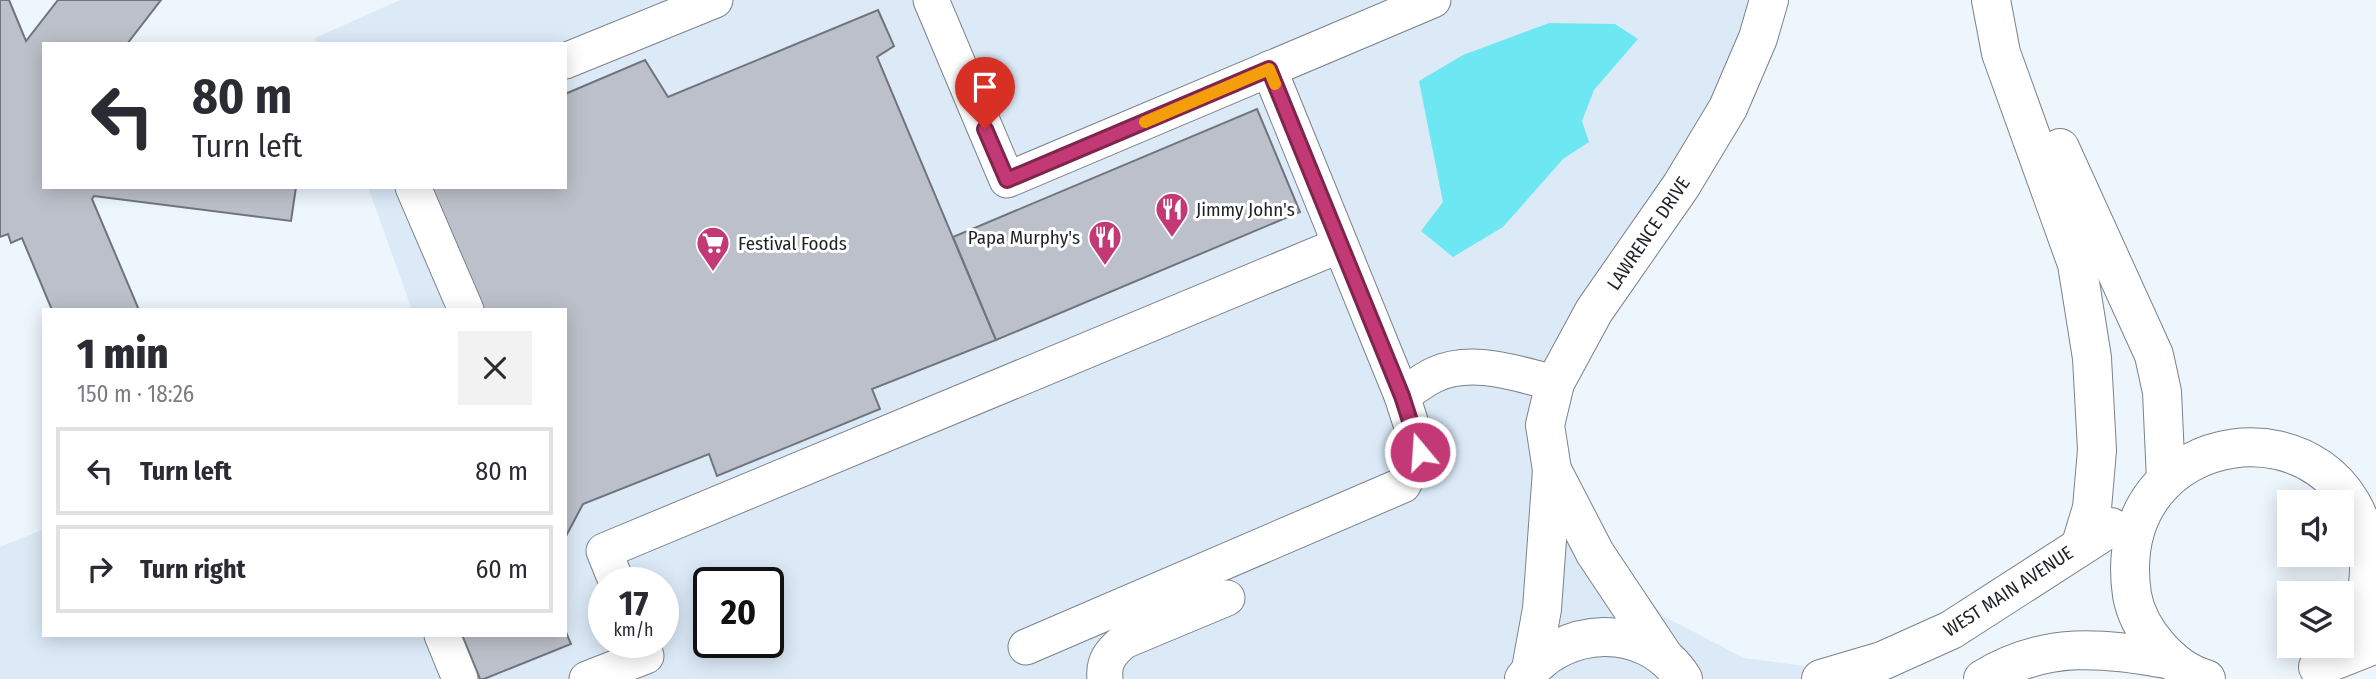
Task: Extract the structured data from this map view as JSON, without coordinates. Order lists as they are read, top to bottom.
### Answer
{
  "streets": {
    "main road": ["LAWRENCE DRIVE", "WEST MAIN AVENUE"]
  },
  "places": {
    "restaurant": ["Jimmy John's", "Papa Murphy's"],
    "supermarket": ["Festival Foods"]
  },
  "page": {
    "turn": ["80 m", "Turn left"],
    "heading": ["1 min", "150 m · 18:26"],
    "list": [
      {
        "name": "Turn left",
        "value": "80 m"
      },
      {
        "name": "Turn right",
        "value": "60 m"
      }
    ],
    "speed": "17 km/h",
    "limit": "20"
  }
}
